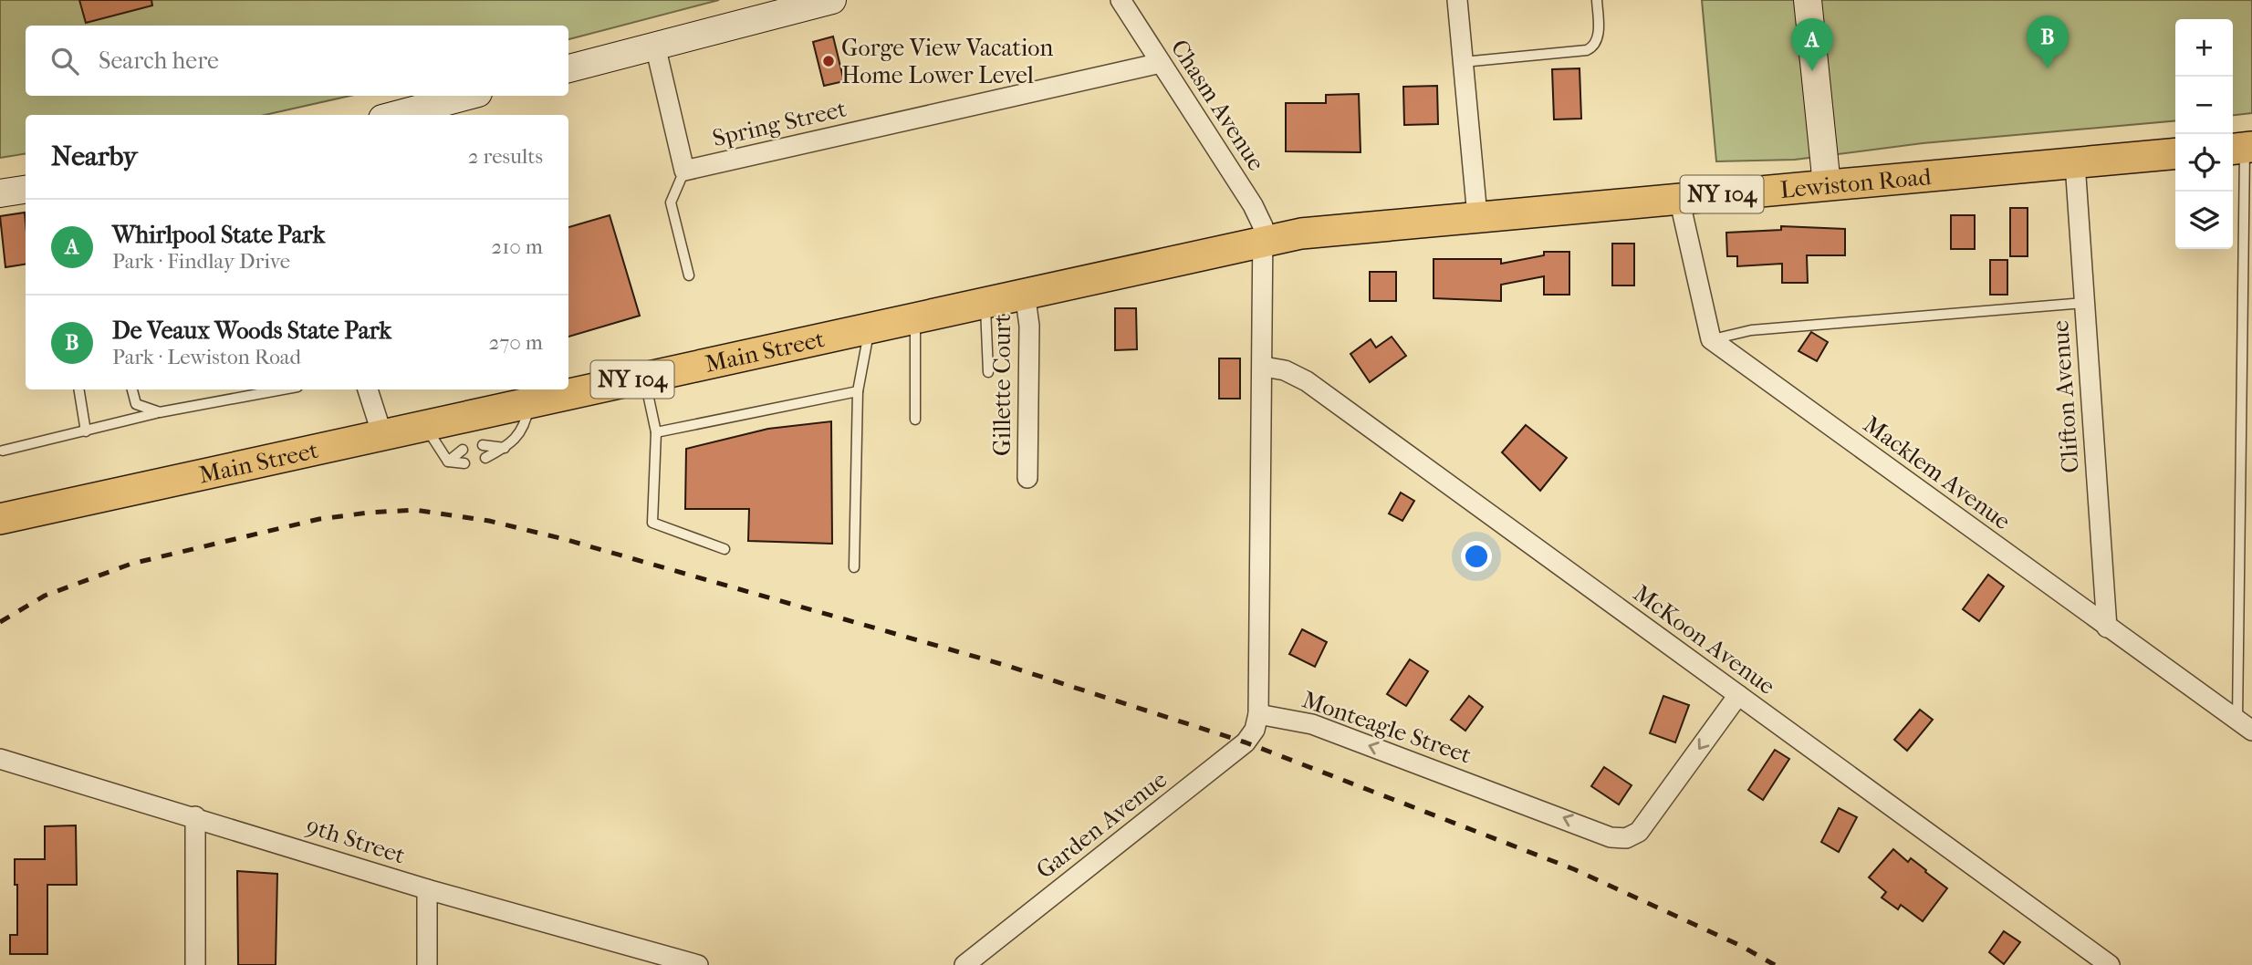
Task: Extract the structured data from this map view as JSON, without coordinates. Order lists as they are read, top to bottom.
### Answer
{
  "streets": {
    "main road": ["Lewiston Road", "NY 104", "Main Street"],
    "street": [
      "Chasm Avenue",
      "Spring Street",
      "Gillette Court",
      "Clifton Avenue",
      "Macklem Avenue",
      "McKoon Avenue",
      "Monteagle Street",
      "Garden Avenue",
      "9th Street"
    ]
  },
  "crossings": [
    ["Chasm Avenue", "Spring Street"],
    ["Chasm Avenue", "Lewiston Road"],
    ["Chasm Avenue", "Main Street"],
    ["Lewiston Road", "Main Street"],
    ["Lewiston Road", "Clifton Avenue"],
    ["Main Street", "Gillette Court"],
    ["Clifton Avenue", "Macklem Avenue"],
    ["McKoon Avenue", "Monteagle Street"],
    ["Monteagle Street", "Garden Avenue"]
  ],
  "one_way": ["Monteagle Street"],
  "places": ["Gorge View Vacation Home Lower Level"],
  "page": {
    "pins": ["B", "A"],
    "map_buttons": ["+", "−"],
    "search": "Search here",
    "heading": ["Nearby", "2 results"],
    "list": [
      {
        "mark": "A",
        "name": "Whirlpool State Park",
        "note": "Park · Findlay Drive",
        "value": "210 m"
      },
      {
        "mark": "B",
        "name": "De Veaux Woods State Park",
        "note": "Park · Lewiston Road",
        "value": "270 m"
      }
    ]
  }
}
